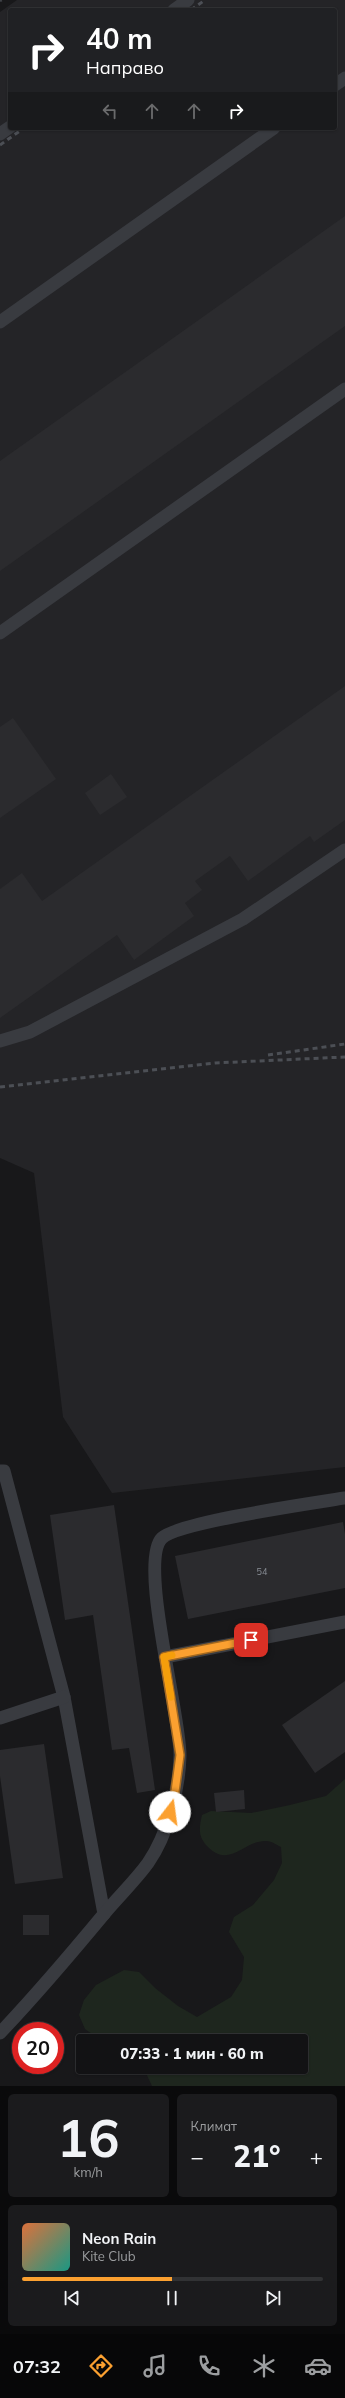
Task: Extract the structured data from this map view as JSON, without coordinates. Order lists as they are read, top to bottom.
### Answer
{
  "house_numbers": ["54"],
  "page": {
    "turn": ["40 m", "Направо"],
    "limit": "20",
    "trip": "07:33 · 1 мин · 60 m",
    "tile": [
      ["16", "km/h"],
      "Климат"
    ],
    "heat": ["−", "21°", "+"],
    "song": ["Neon Rain", "Kite Club"],
    "tabs": "07:32"
  }
}
